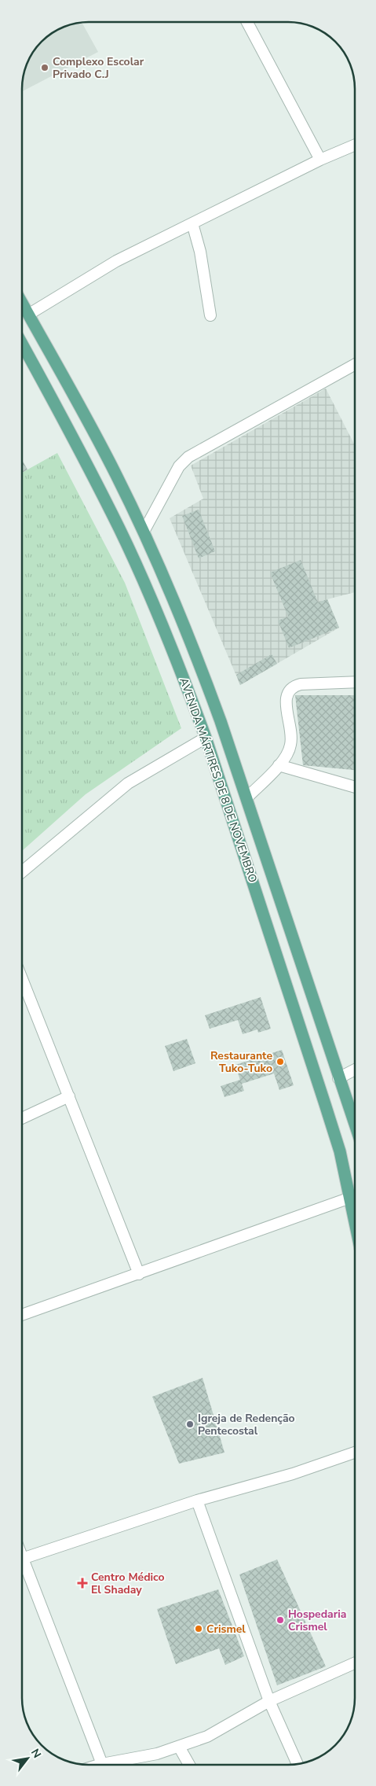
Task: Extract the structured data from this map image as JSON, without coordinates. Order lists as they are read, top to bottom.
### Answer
{
  "streets": {
    "main road": ["AVENIDA MÁRTIRES DE 8 DE NOVEMBRO"]
  },
  "places": {
    "other": [
      "Complexo Escolar Privado C.J",
      "Restaurante Tuko-Tuko",
      "Igreja de Redenção Pentecostal",
      "Hospedaria Crismel",
      "Crismel"
    ],
    "health": ["Centro Médico El Shaday"]
  },
  "north": "top right"
}
